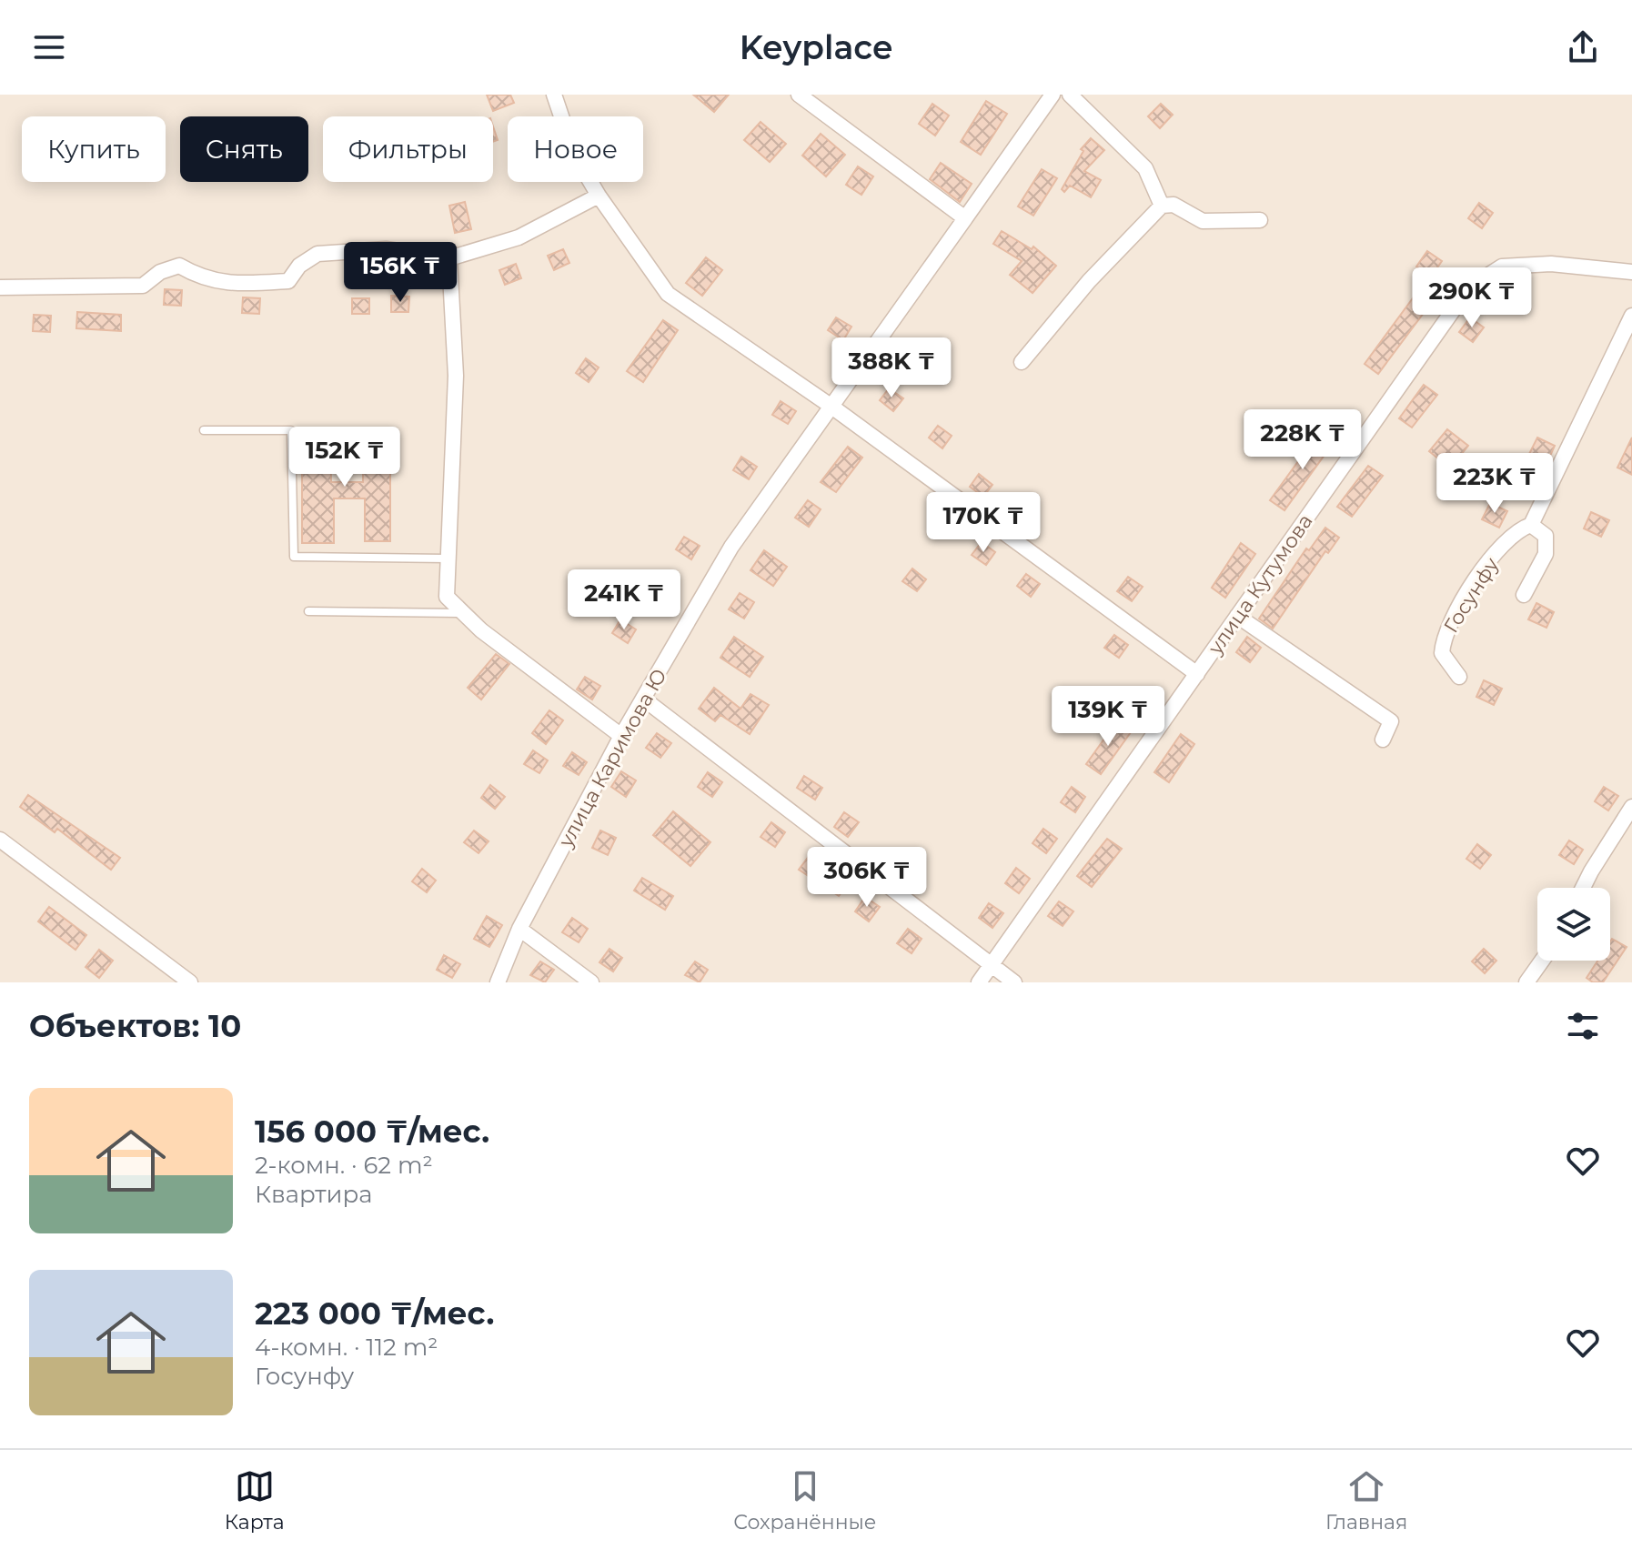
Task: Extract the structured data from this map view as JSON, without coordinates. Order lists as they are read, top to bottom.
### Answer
{
  "streets": {
    "street": ["улица Кутумова", "Госунфу", "улица Каримова Ю"]
  },
  "page": {
    "header": "Keyplace",
    "chip": [
      "Купить",
      "Снять",
      "Фильтры",
      "Новое"
    ],
    "price": [
      "156K ₸",
      "290K ₸",
      "388K ₸",
      "228K ₸",
      "152K ₸",
      "223K ₸",
      "170K ₸",
      "241K ₸",
      "139K ₸",
      "306K ₸"
    ],
    "heading": "Объектов: 10",
    "list": [
      {
        "name": "156 000 ₸/мес.",
        "note": "2-комн. · 62 m² · Квартира"
      },
      {
        "name": "223 000 ₸/мес.",
        "note": "4-комн. · 112 m² · Госунфу"
      }
    ],
    "tabs": ["Карта", "Сохранённые", "Главная"]
  }
}
